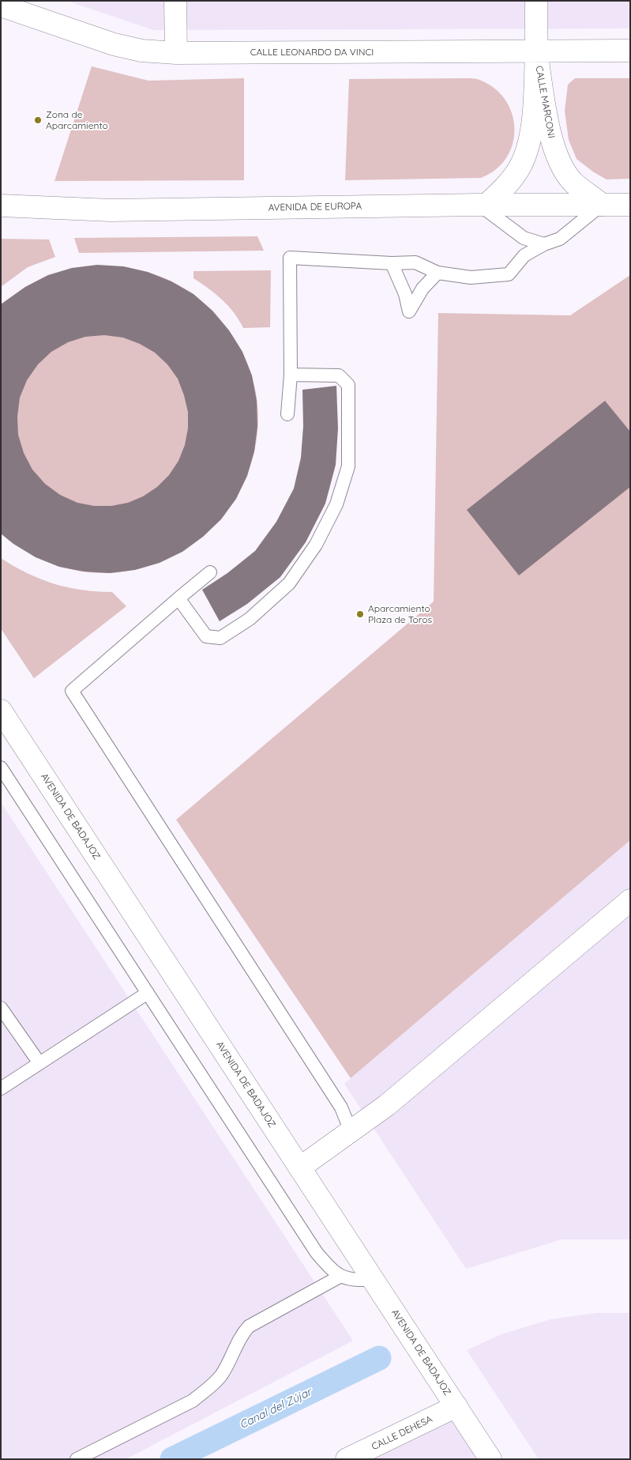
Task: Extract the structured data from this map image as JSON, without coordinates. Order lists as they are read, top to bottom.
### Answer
{
  "streets": {
    "street": [
      "CALLE LEONARDO DA VINCI",
      "CALLE MARCONI",
      "AVENIDA DE EUROPA",
      "AVENIDA DE BADAJOZ",
      "CALLE DEHESA"
    ]
  },
  "crossings": [
    ["CALLE LEONARDO DA VINCI", "CALLE MARCONI"],
    ["CALLE MARCONI", "AVENIDA DE EUROPA"],
    ["AVENIDA DE BADAJOZ", "CALLE DEHESA"]
  ],
  "water": ["Canal del Zújar"],
  "places": ["Zona de Aparcamiento", "Aparcamiento Plaza de Toros"]
}
